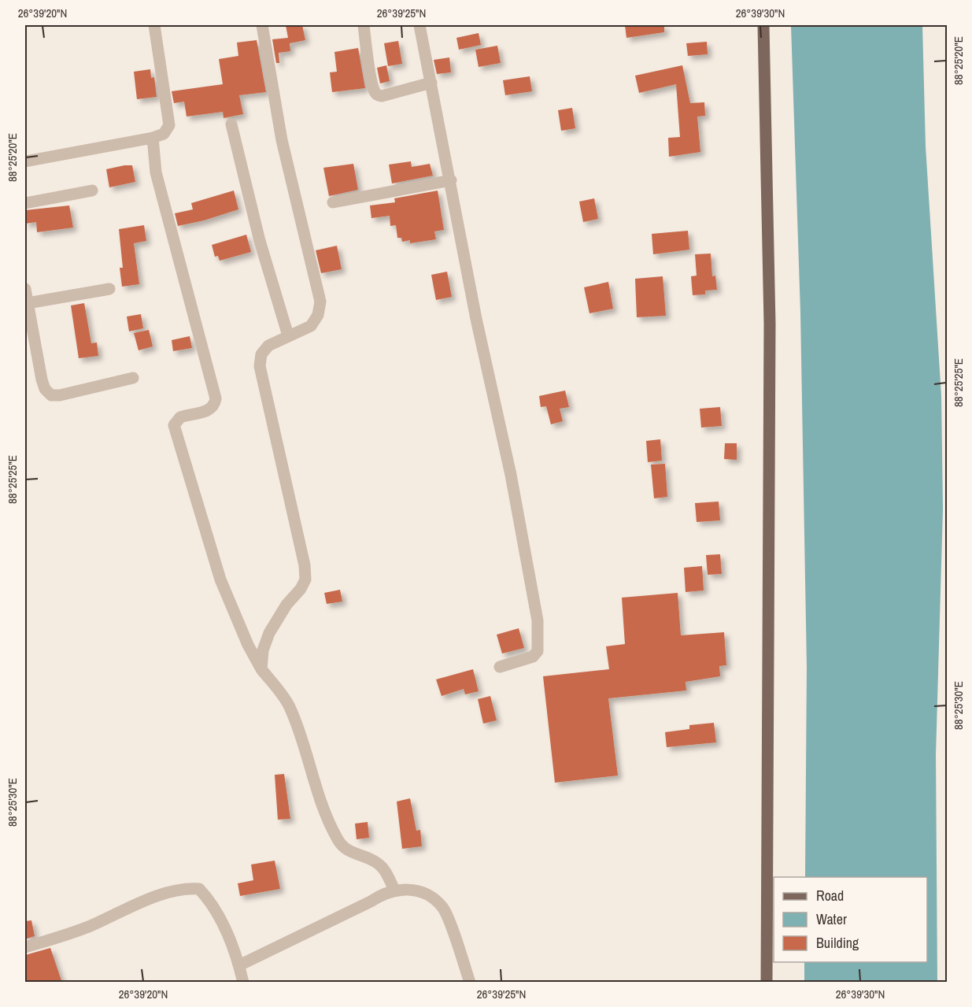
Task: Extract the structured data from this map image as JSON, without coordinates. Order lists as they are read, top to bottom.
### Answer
{
  "legend": ["Road", "Water", "Building"],
  "coordinates": [
    "26°39'20\"N",
    "26°39'25\"N",
    "26°39'30\"N",
    "88°25'20\"E",
    "88°25'25\"E",
    "88°25'30\"E"
  ]
}
